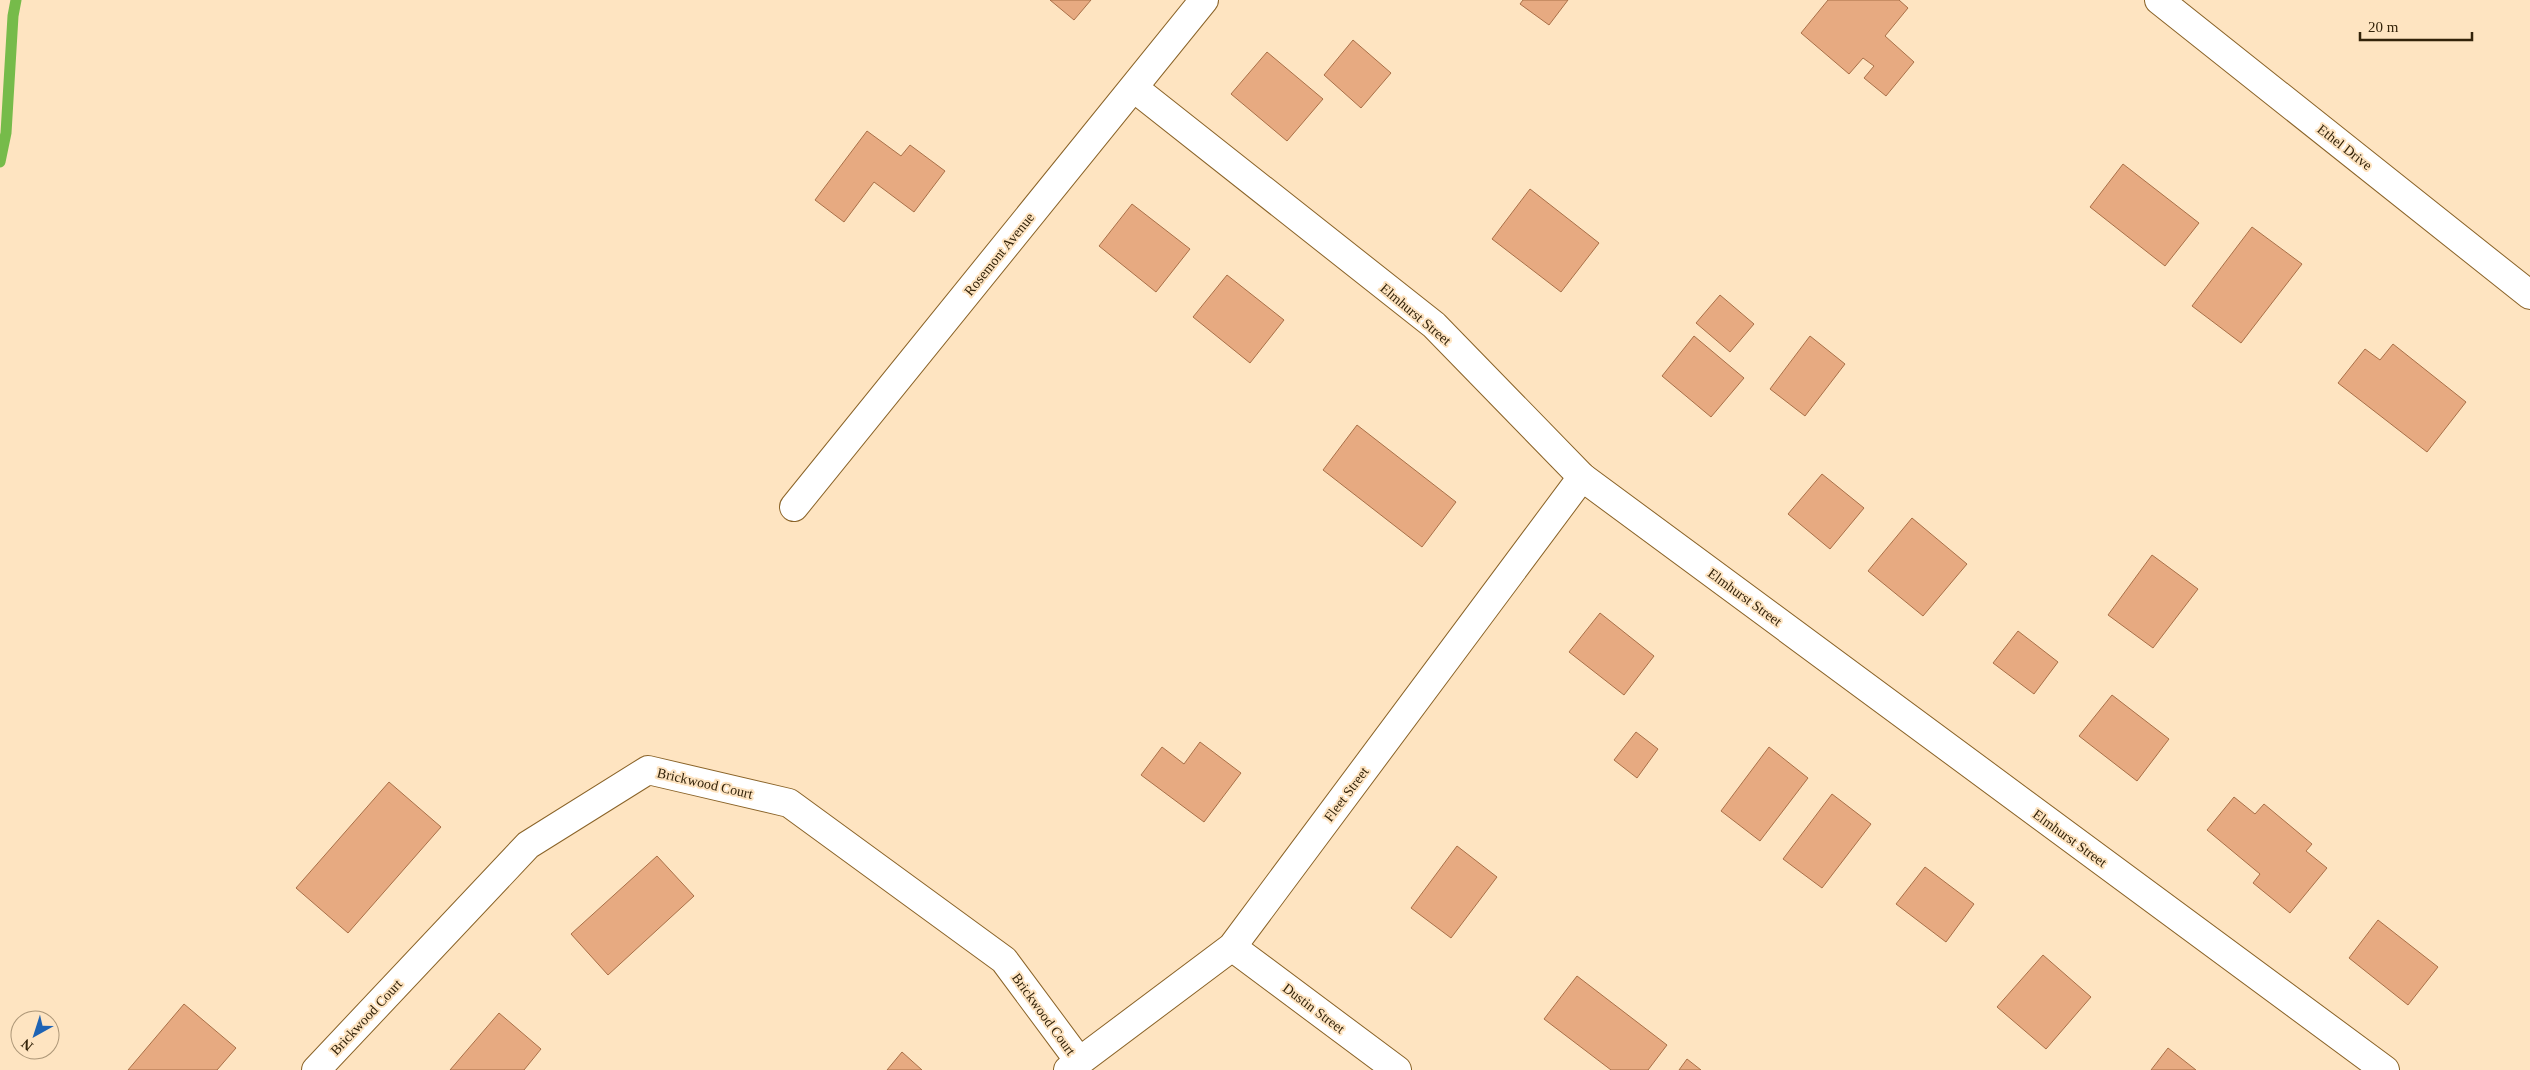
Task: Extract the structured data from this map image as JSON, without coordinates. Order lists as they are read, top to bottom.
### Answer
{
  "streets": {
    "street": [
      "Ethel Drive",
      "Rosemont Avenue",
      "Elmhurst Street",
      "Brickwood Court",
      "Fleet Street",
      "Dustin Street"
    ]
  },
  "crossings": [
    ["Rosemont Avenue", "Elmhurst Street"],
    ["Elmhurst Street", "Fleet Street"],
    ["Brickwood Court", "Fleet Street"],
    ["Fleet Street", "Dustin Street"]
  ],
  "scale_bar": "20 m",
  "north": "bottom left"
}
